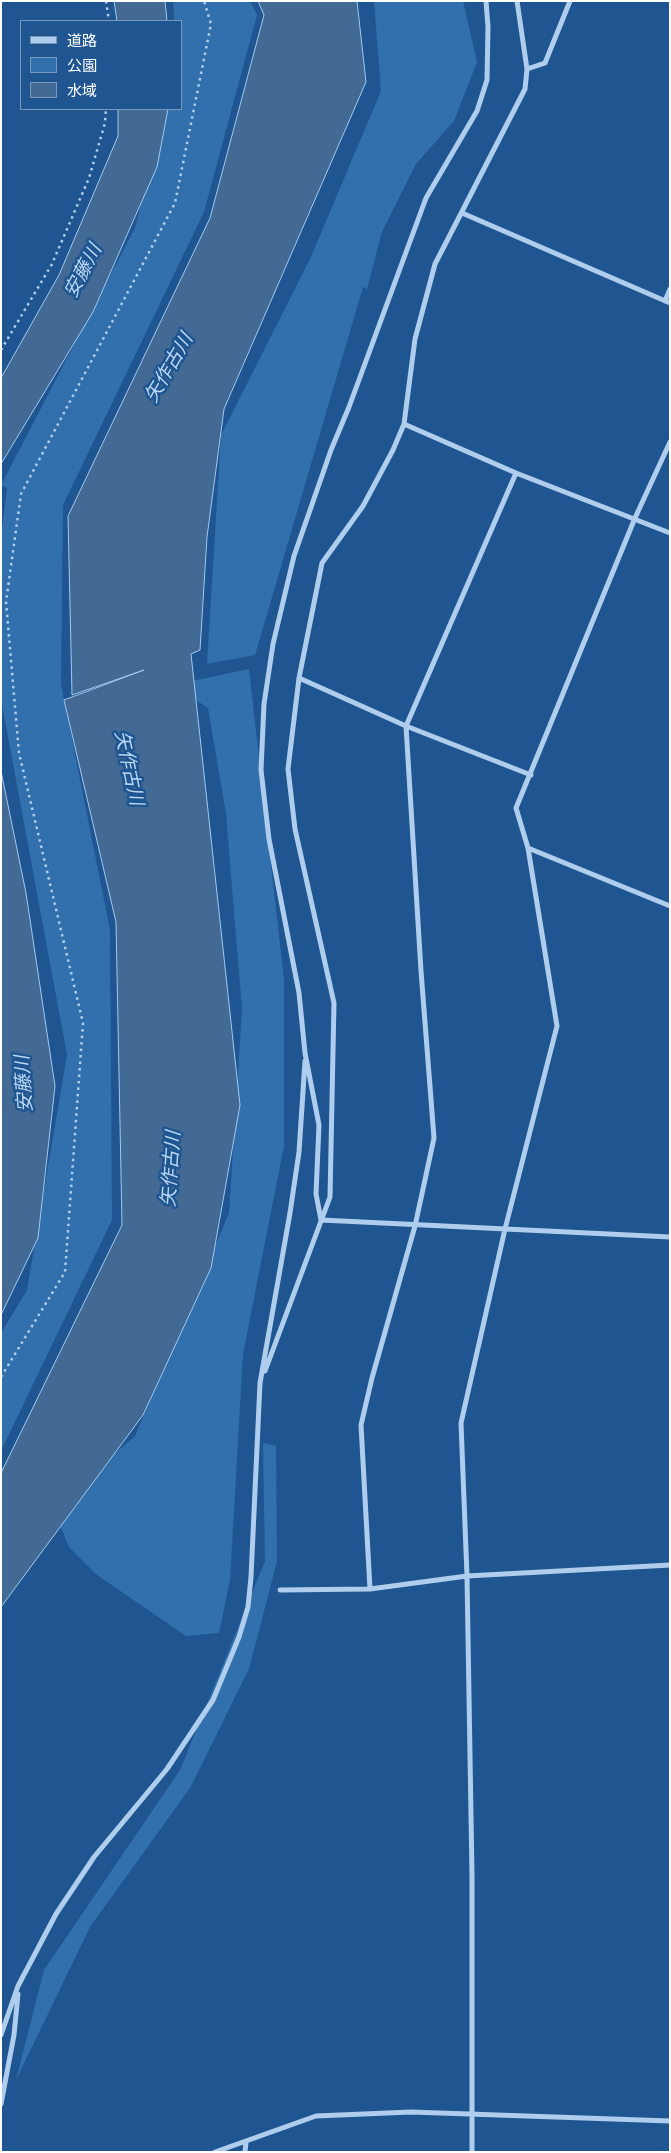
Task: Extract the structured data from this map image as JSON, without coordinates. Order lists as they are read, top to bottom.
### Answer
{
  "water": ["安藤川", "矢作古川"],
  "legend": ["道路", "公園", "水域"]
}
